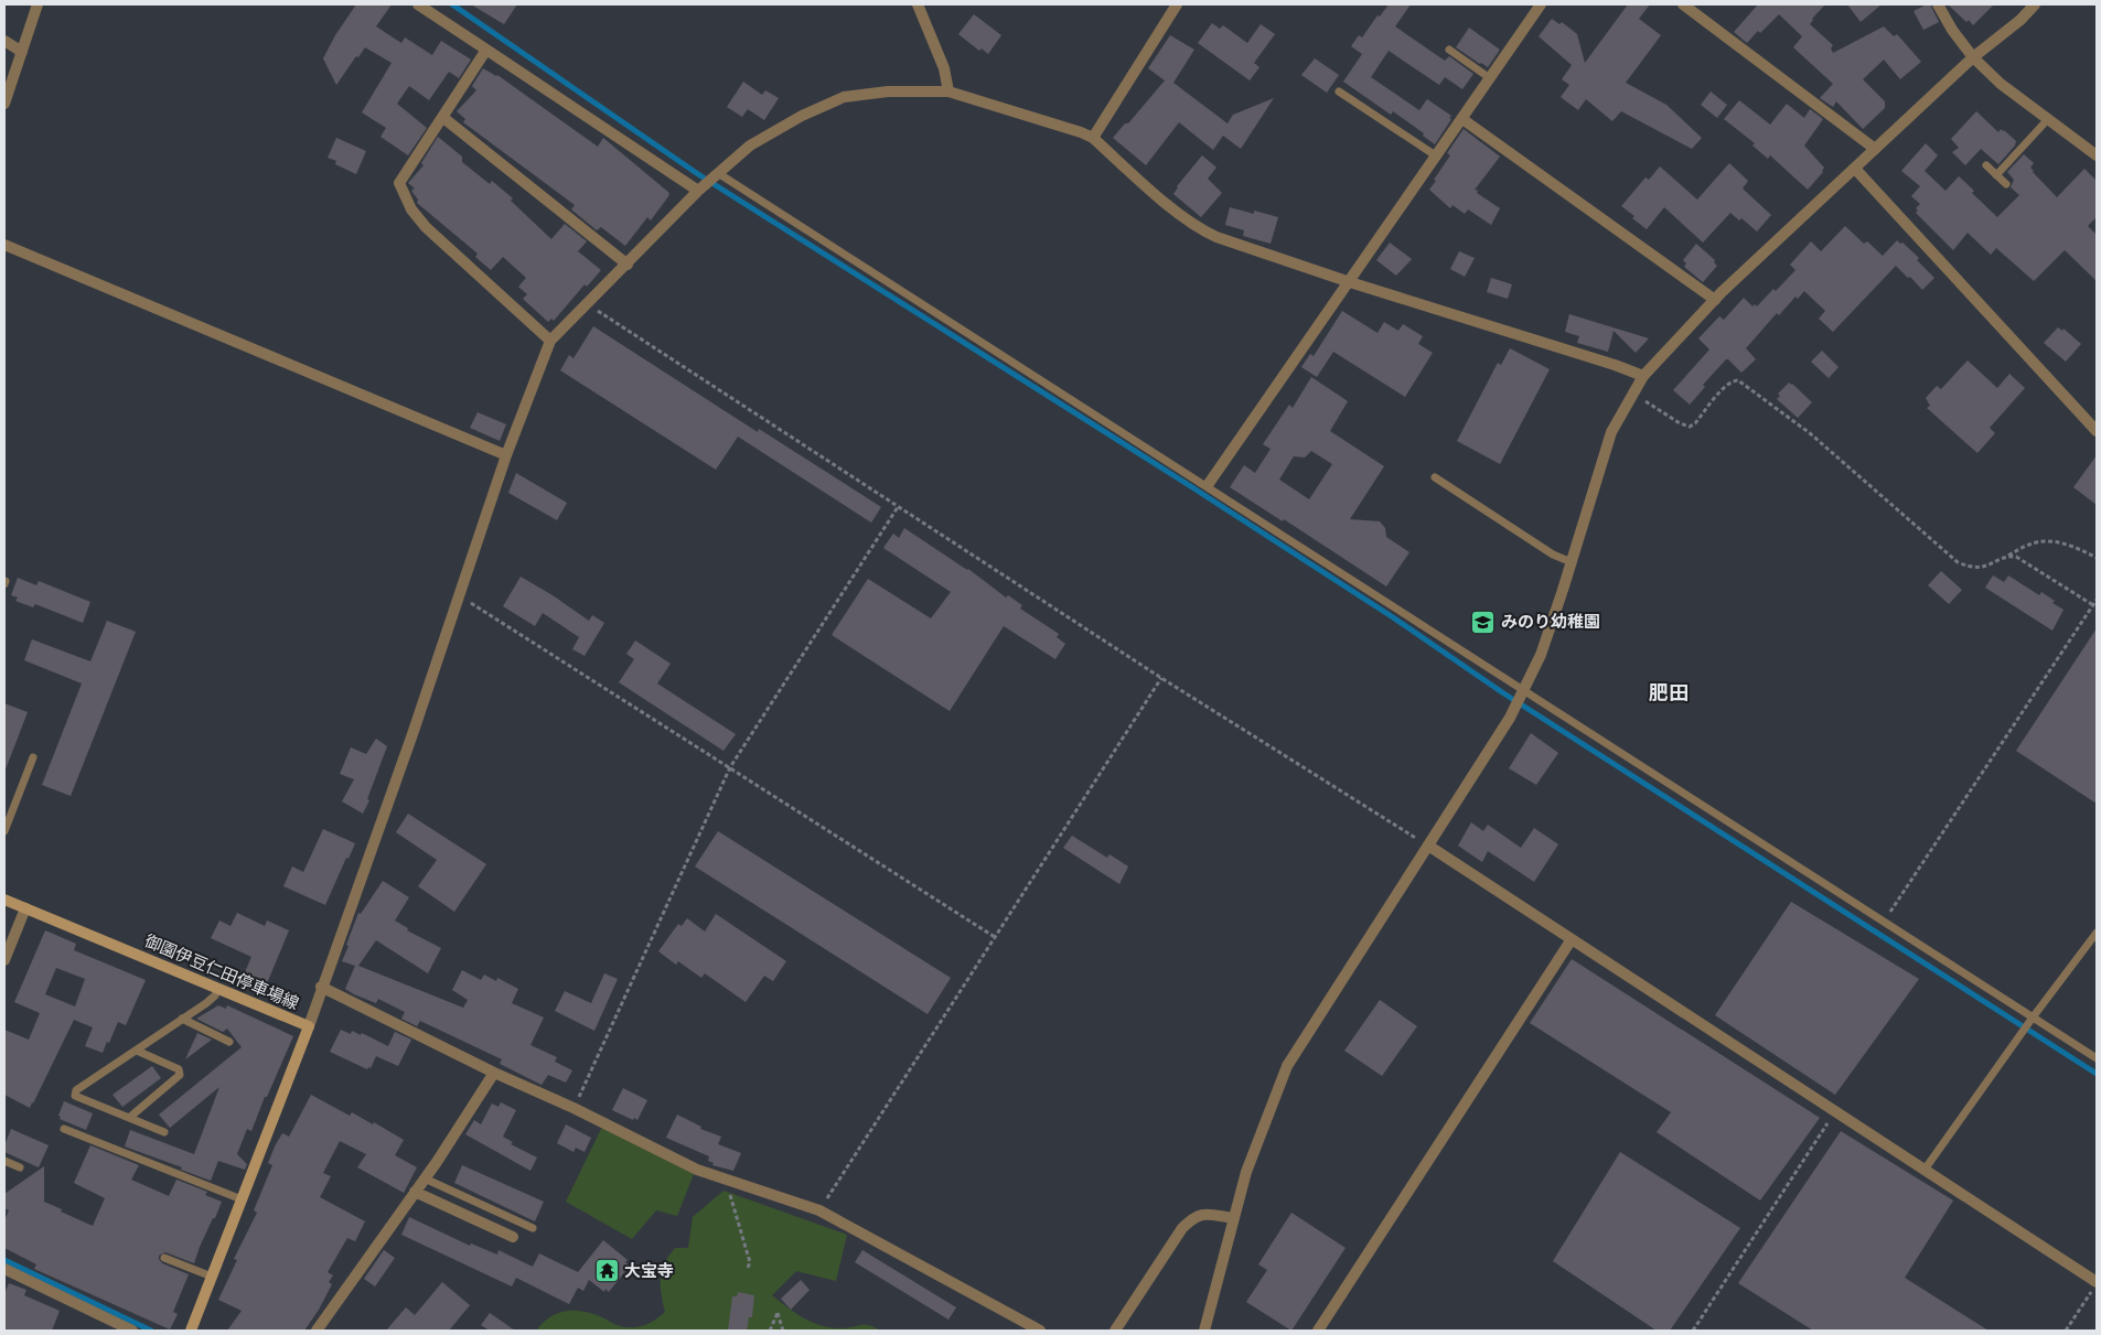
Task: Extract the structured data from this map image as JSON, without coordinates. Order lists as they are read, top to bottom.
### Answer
{
  "streets": {
    "main road": ["御園伊豆仁田停車場線"]
  },
  "districts": ["肥田"],
  "places": {
    "school or university": ["みのり幼稚園"],
    "temple": ["大宝寺"]
  }
}
